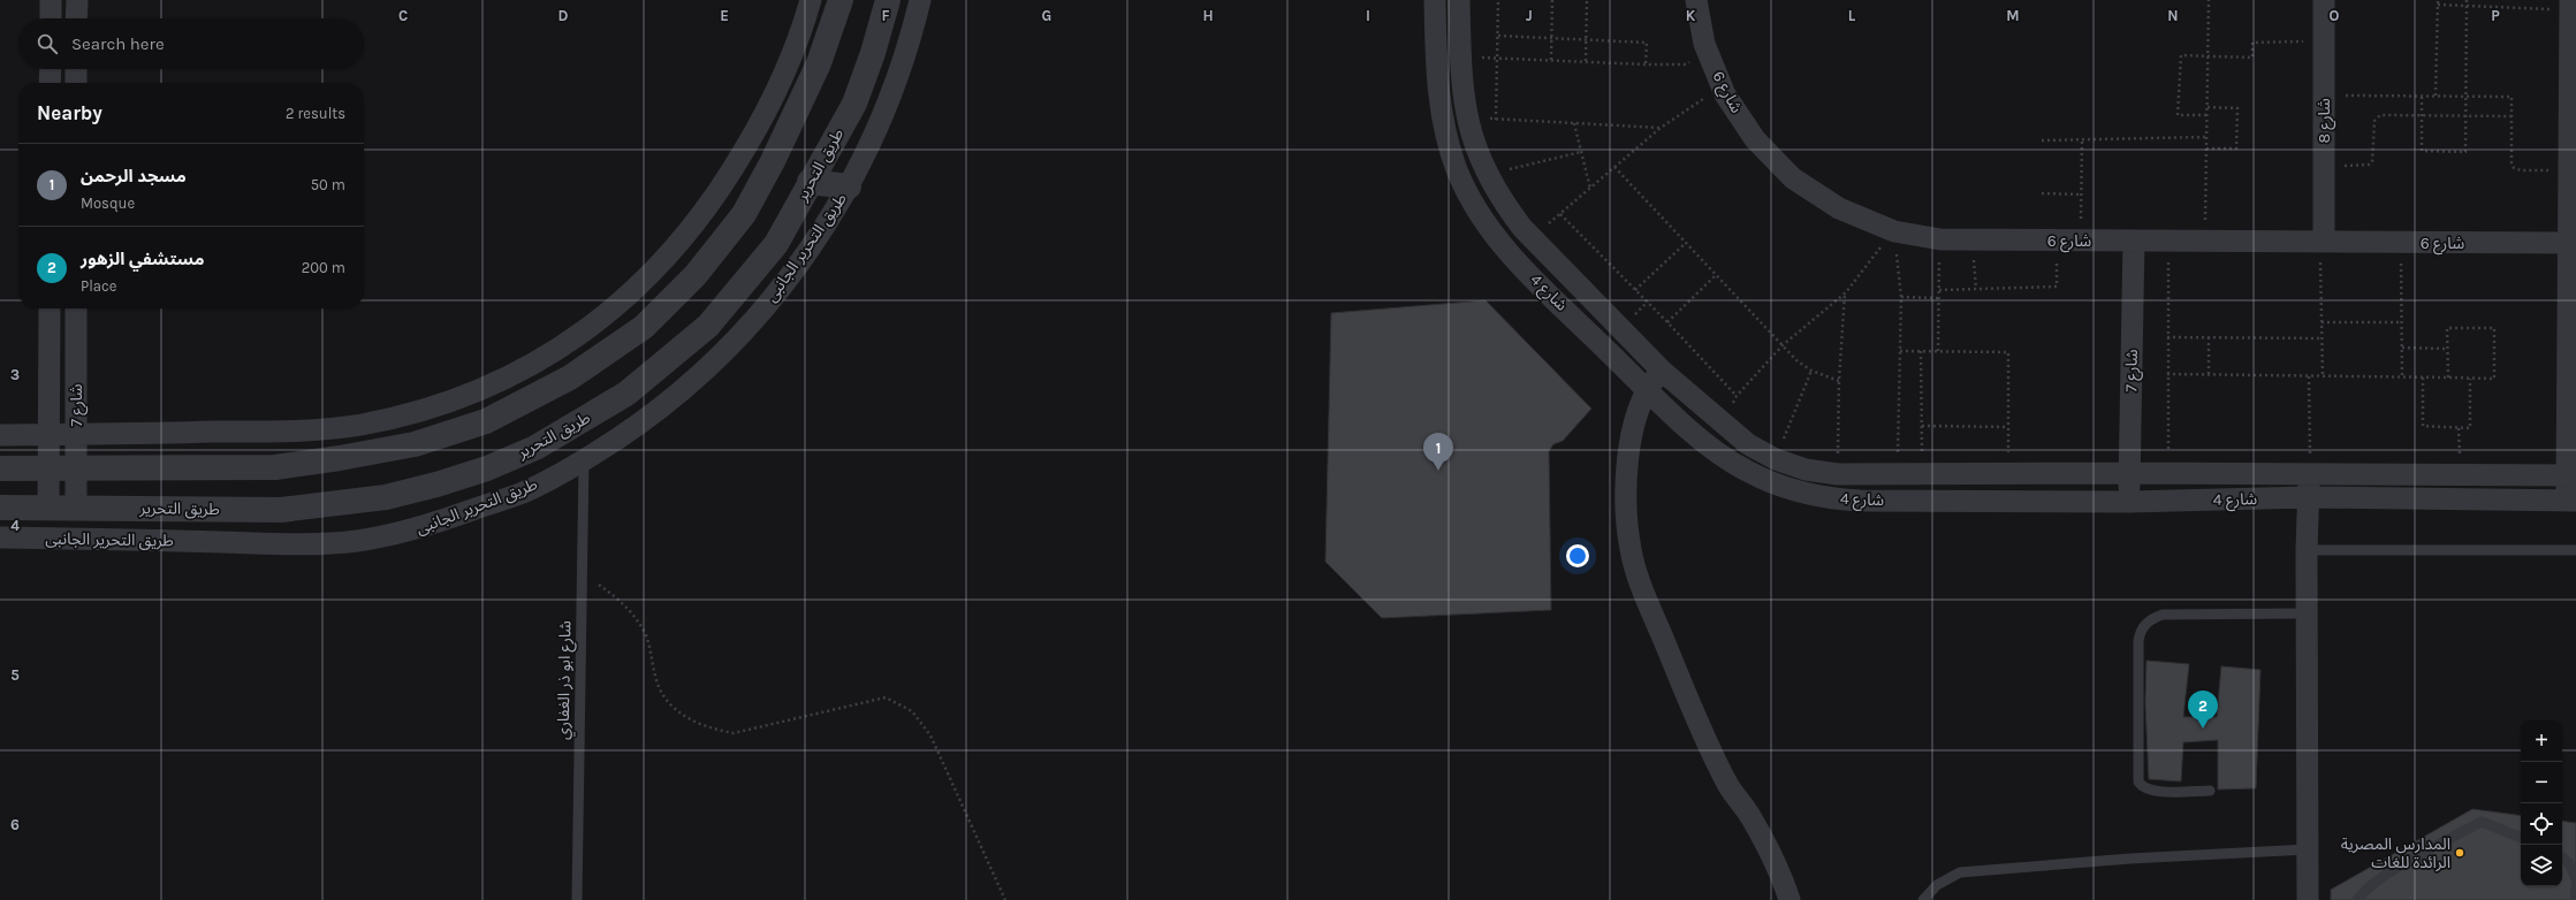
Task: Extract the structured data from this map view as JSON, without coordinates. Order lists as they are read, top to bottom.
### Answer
{
  "streets": {
    "street": [
      "شارع 6",
      "شارع 8",
      "طريق التحرير",
      "طريق التحرير الجانبى",
      "شارع 4",
      "شارع 7"
    ],
    "lane": ["شارع ابو ذر الغفاري"]
  },
  "crossings": [
    ["شارع 6", "شارع 8"],
    ["شارع 6", "شارع 7"],
    ["طريق التحرير", "شارع 7"],
    ["طريق التحرير الجانبى", "شارع ابو ذر الغفاري"],
    ["شارع 4", "شارع 7"]
  ],
  "places": ["المدارس المصرية الرائدة للغات"],
  "page": {
    "search": "Search here",
    "heading": ["Nearby", "2 results"],
    "list": [
      {
        "mark": "1",
        "name": "مسجد الرحمن",
        "note": "Mosque",
        "value": "50 m"
      },
      {
        "mark": "2",
        "name": "مستشفي الزهور",
        "note": "Place",
        "value": "200 m"
      }
    ],
    "pins": ["1", "2"],
    "map_buttons": ["+", "−"]
  },
  "grid": {
    "columns": [
      "C",
      "D",
      "E",
      "F",
      "G",
      "H",
      "I",
      "J",
      "K",
      "L",
      "M",
      "N",
      "O",
      "P"
    ],
    "rows": [
      "3",
      "4",
      "5",
      "6"
    ]
  }
}
